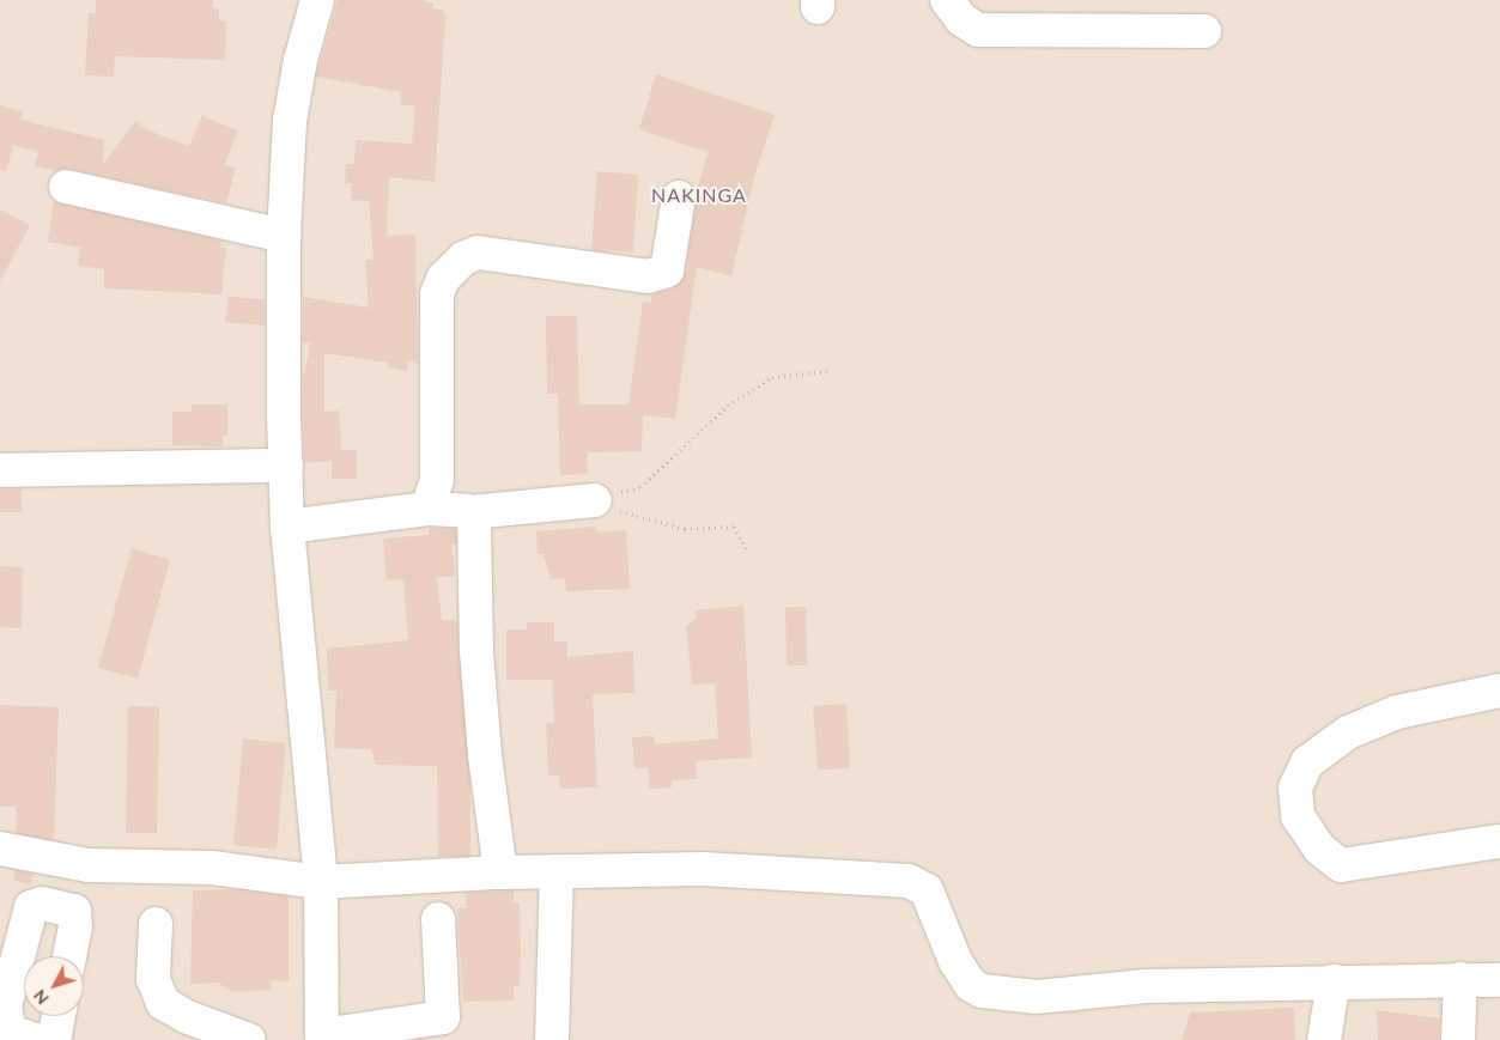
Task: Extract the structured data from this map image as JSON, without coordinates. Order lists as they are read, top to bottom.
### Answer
{
  "districts": ["NAKINGA"],
  "north": "bottom left"
}
